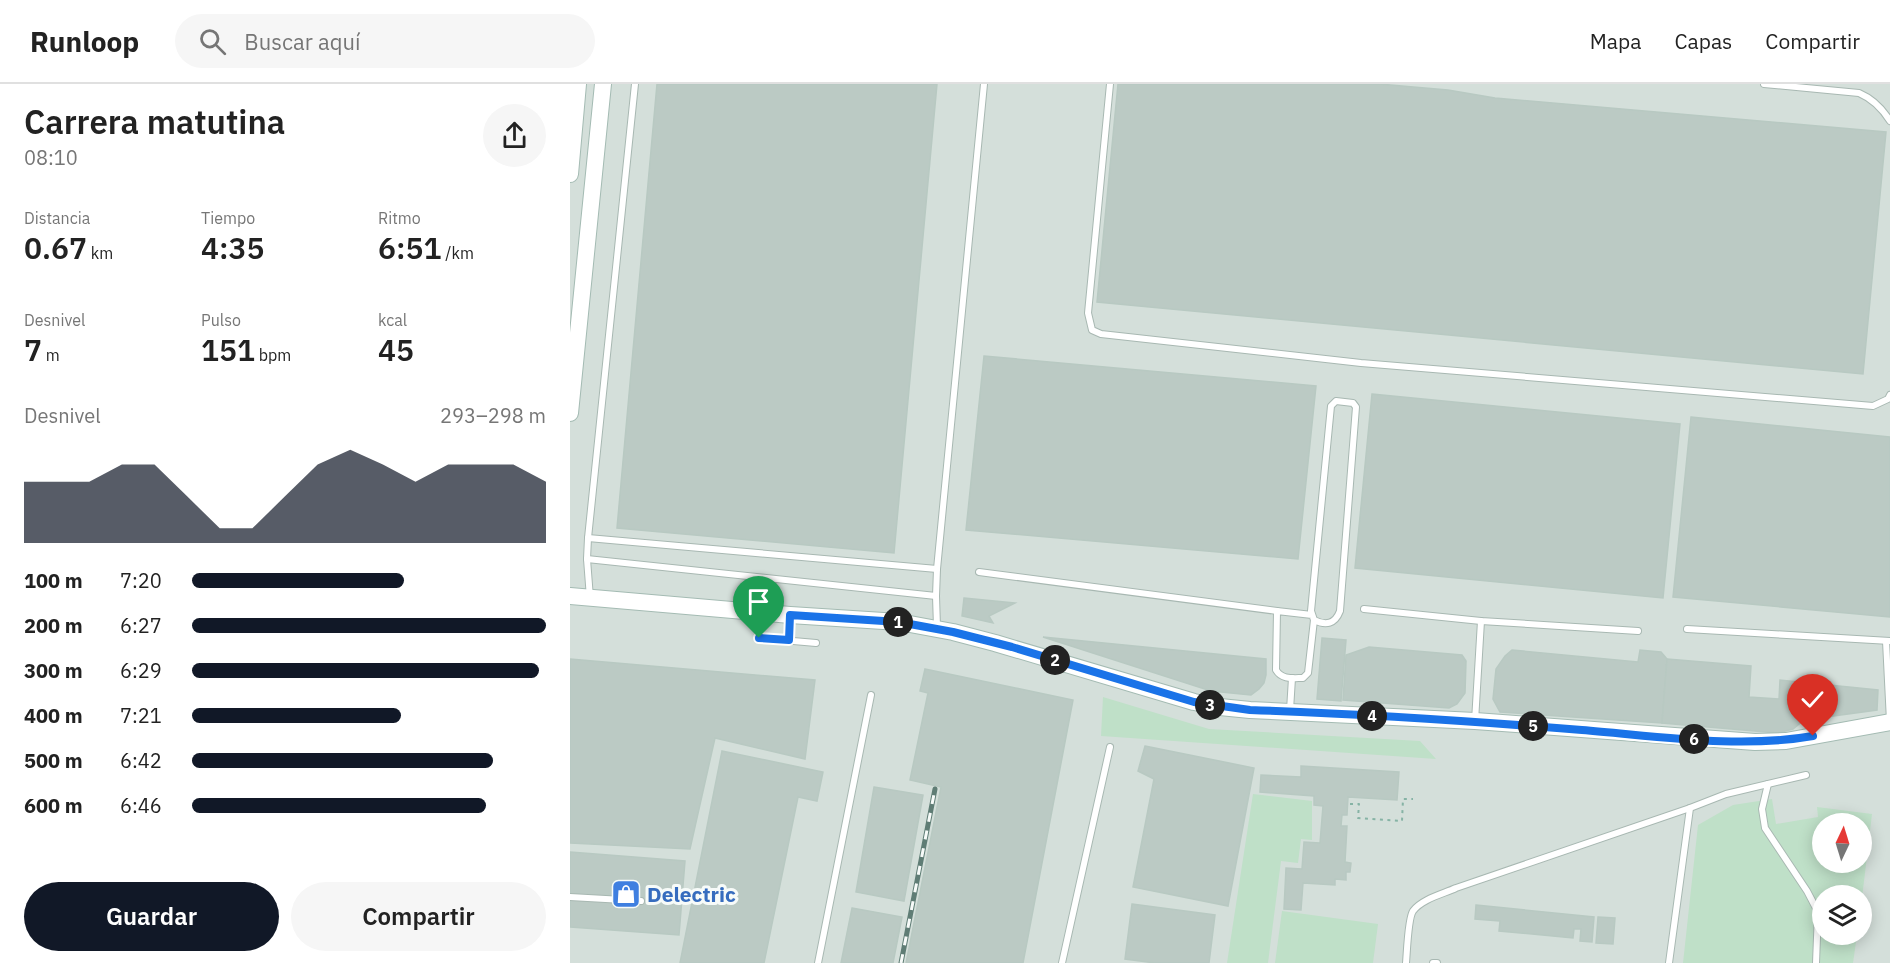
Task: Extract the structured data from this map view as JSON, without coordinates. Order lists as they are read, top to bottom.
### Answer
{
  "places": {
    "shop": ["Delectric"]
  },
  "north": "top",
  "page": {
    "header": "Runloop",
    "search": "Buscar aquí",
    "nav": ["Mapa", "Capas", "Compartir"],
    "heading": ["Carrera matutina", "08:10"],
    "stats": [
      ["Distancia", "0.67 km"],
      ["Tiempo", "4:35"],
      ["Ritmo", "6:51 /km"],
      ["Desnivel", "7 m"],
      ["Pulso", "151 bpm"],
      ["kcal", "45"]
    ],
    "chart": ["Desnivel", "293–298 m"],
    "list": [
      {
        "name": "100 m",
        "note": "7:20"
      },
      {
        "name": "200 m",
        "note": "6:27"
      },
      {
        "name": "300 m",
        "note": "6:29"
      },
      {
        "name": "400 m",
        "note": "7:21"
      },
      {
        "name": "500 m",
        "note": "6:42"
      },
      {
        "name": "600 m",
        "note": "6:46"
      }
    ],
    "pins": [
      "1",
      "2",
      "3",
      "4",
      "5",
      "6"
    ],
    "buttons": ["Guardar", "Compartir"]
  }
}
